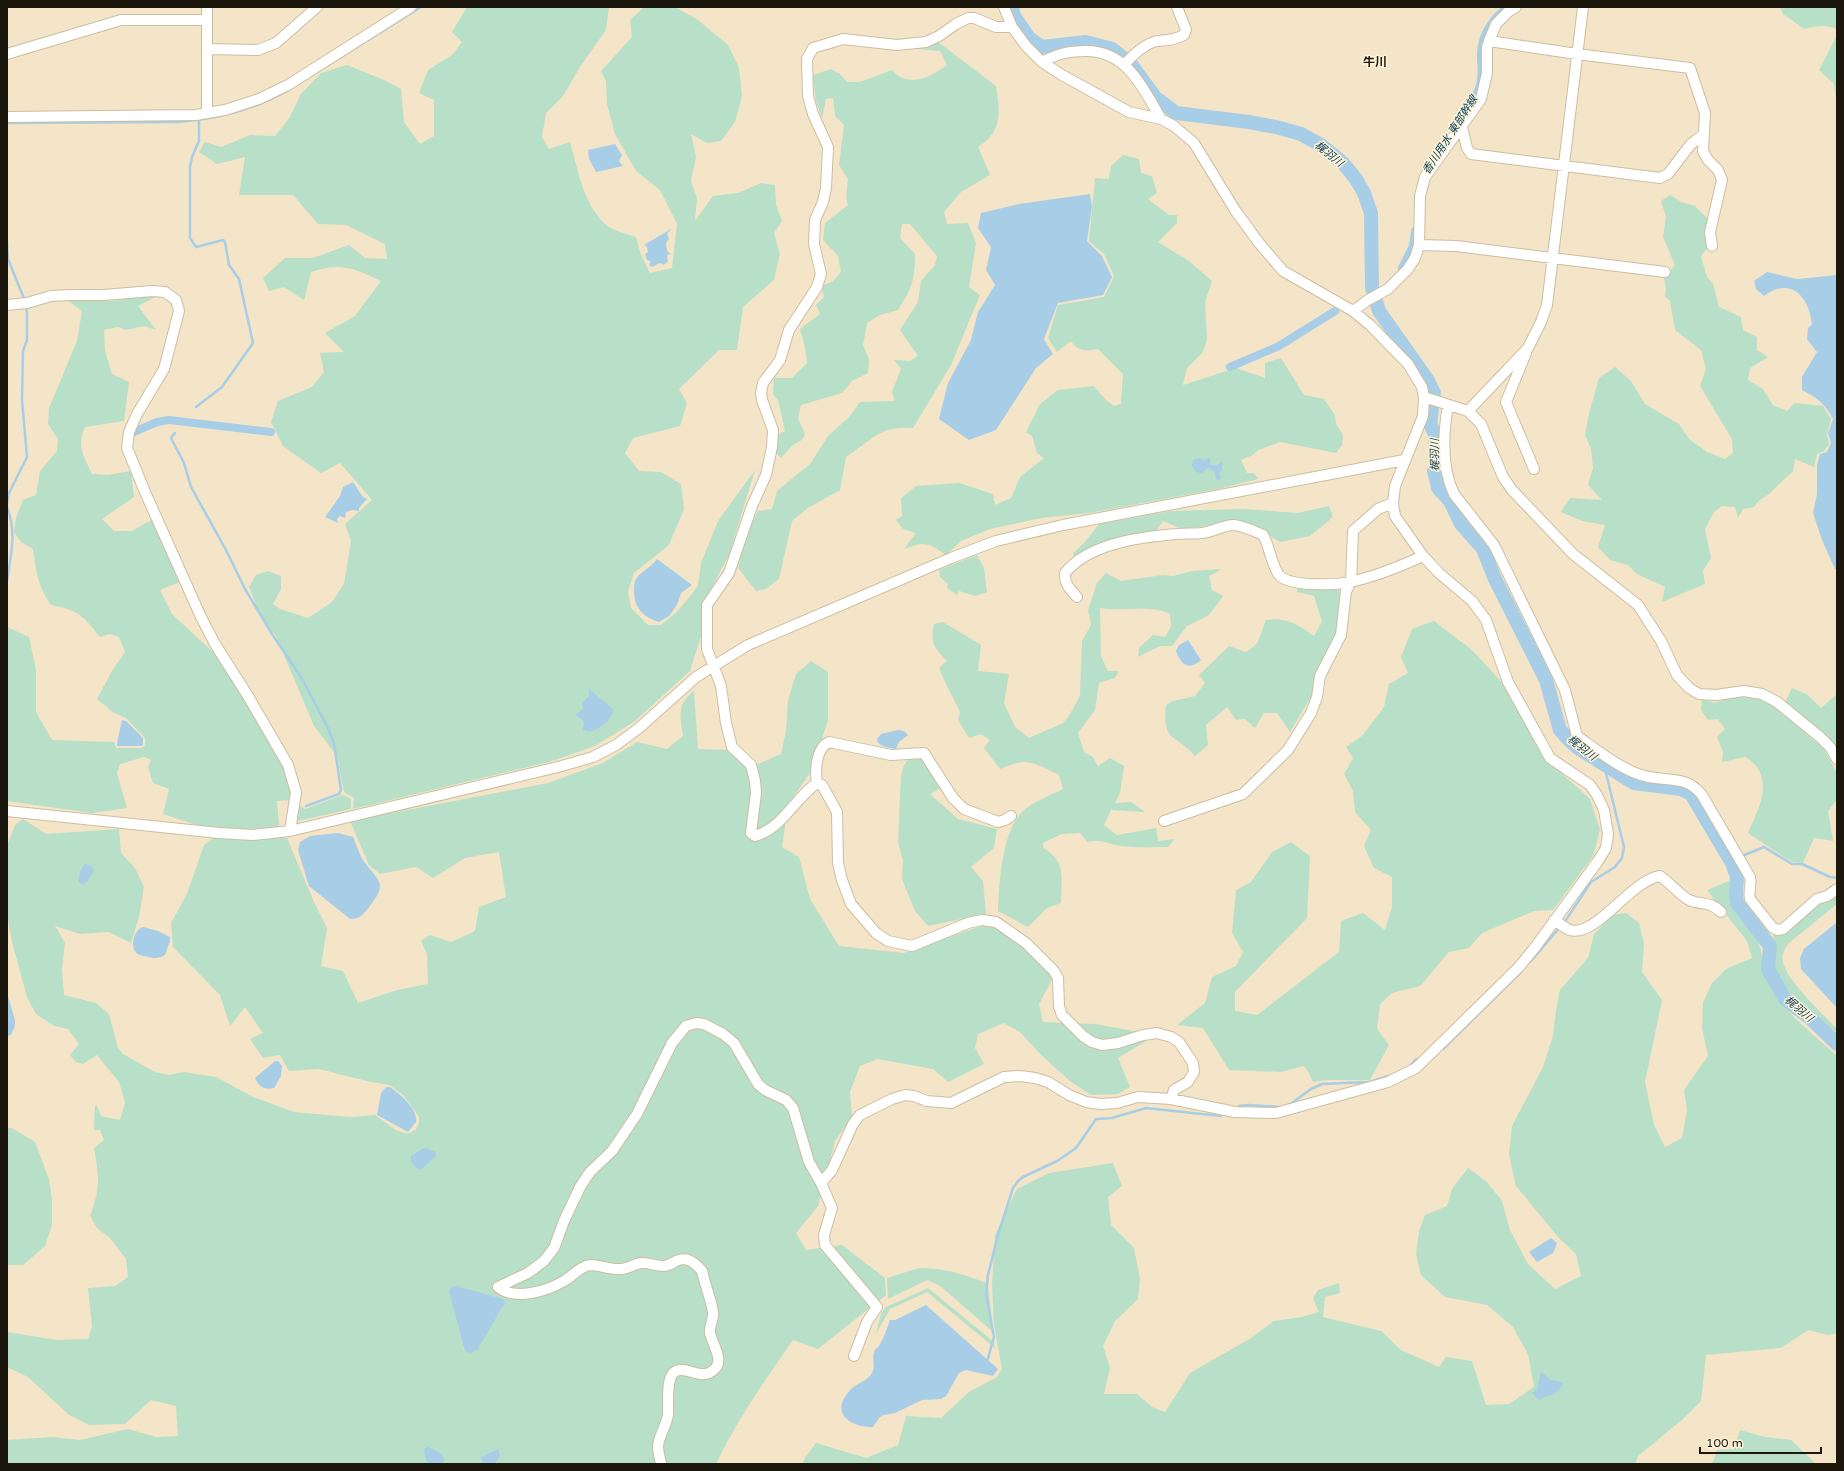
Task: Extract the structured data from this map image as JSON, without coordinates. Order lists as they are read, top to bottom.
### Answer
{
  "districts": ["牛川"],
  "water": ["香川用水 東部幹線", "梶羽川"],
  "scale_bar": "100 m"
}
